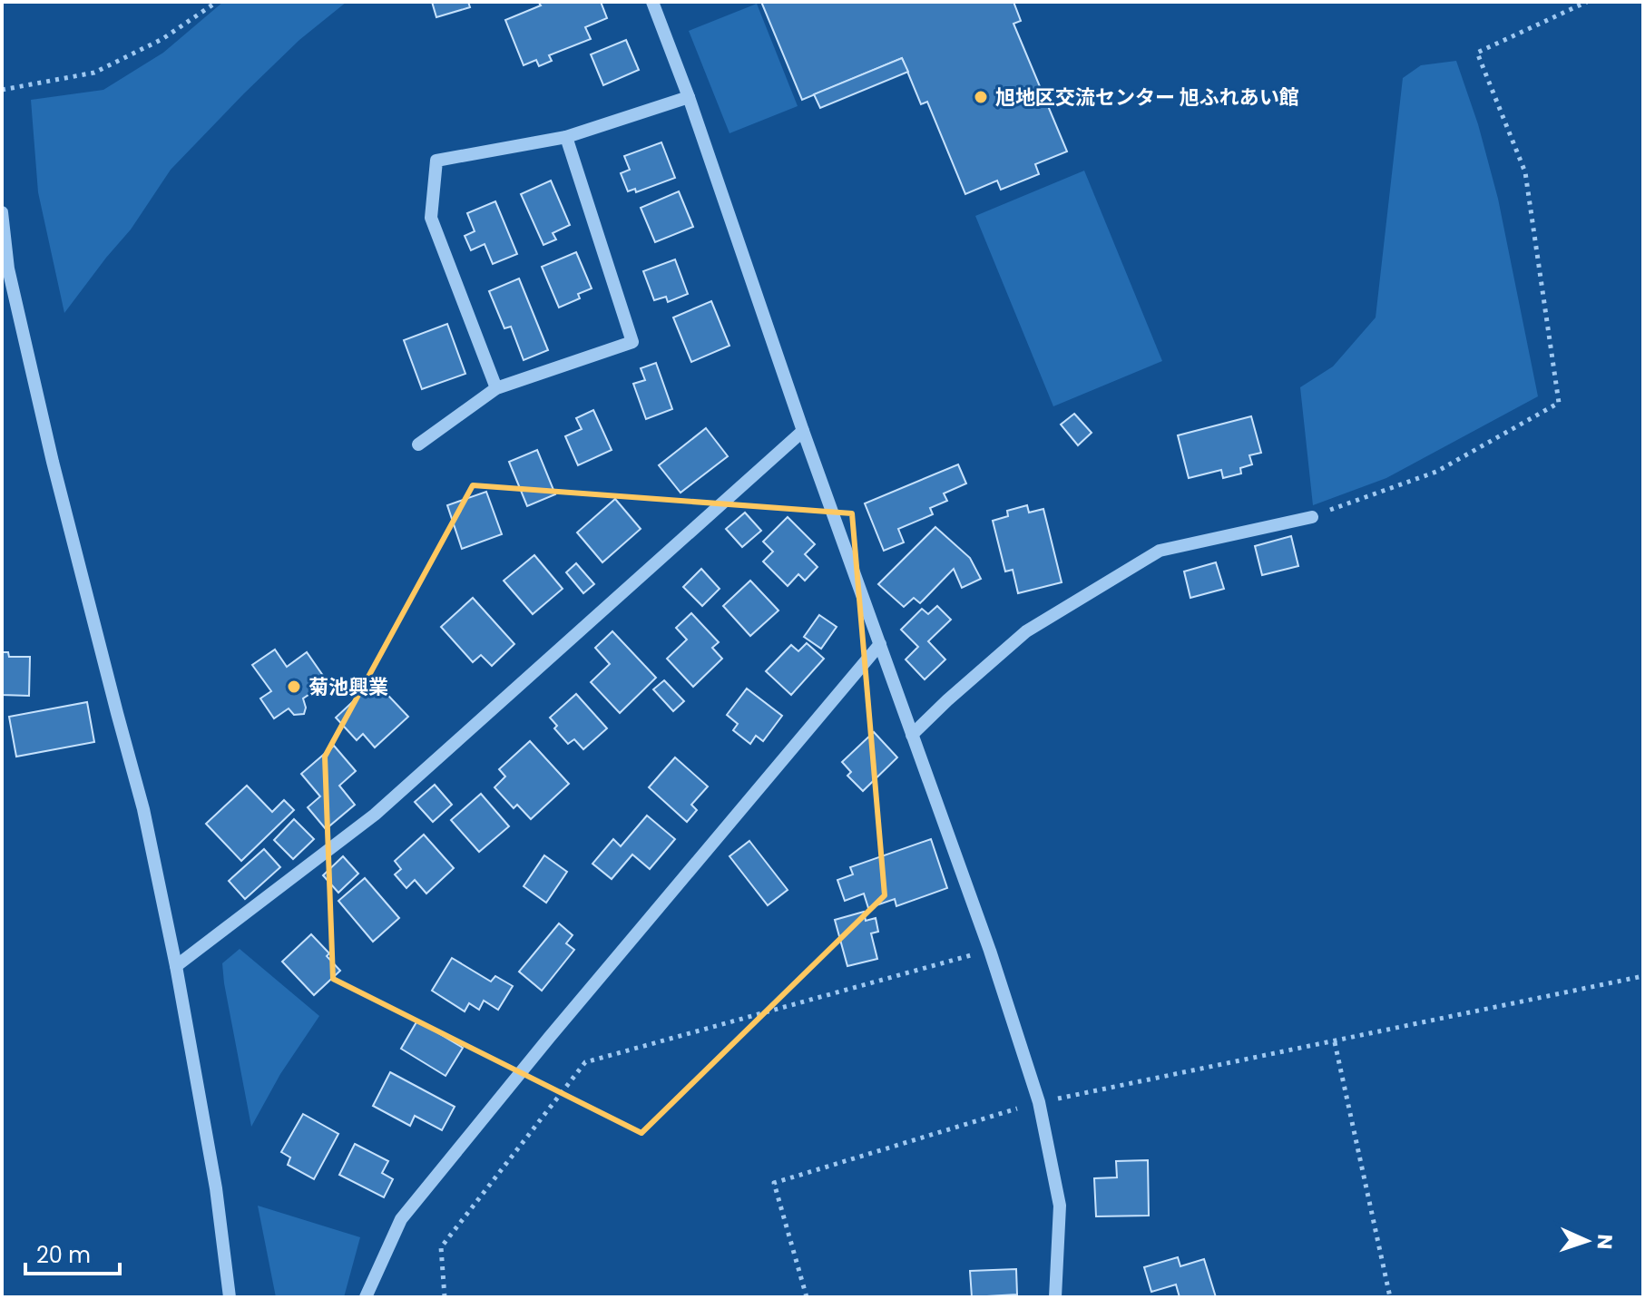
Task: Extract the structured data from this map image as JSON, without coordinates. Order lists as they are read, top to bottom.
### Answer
{
  "places": ["旭地区交流センター 旭ふれあい館", "菊池興業"],
  "scale_bar": "20 m",
  "north": "right"
}
